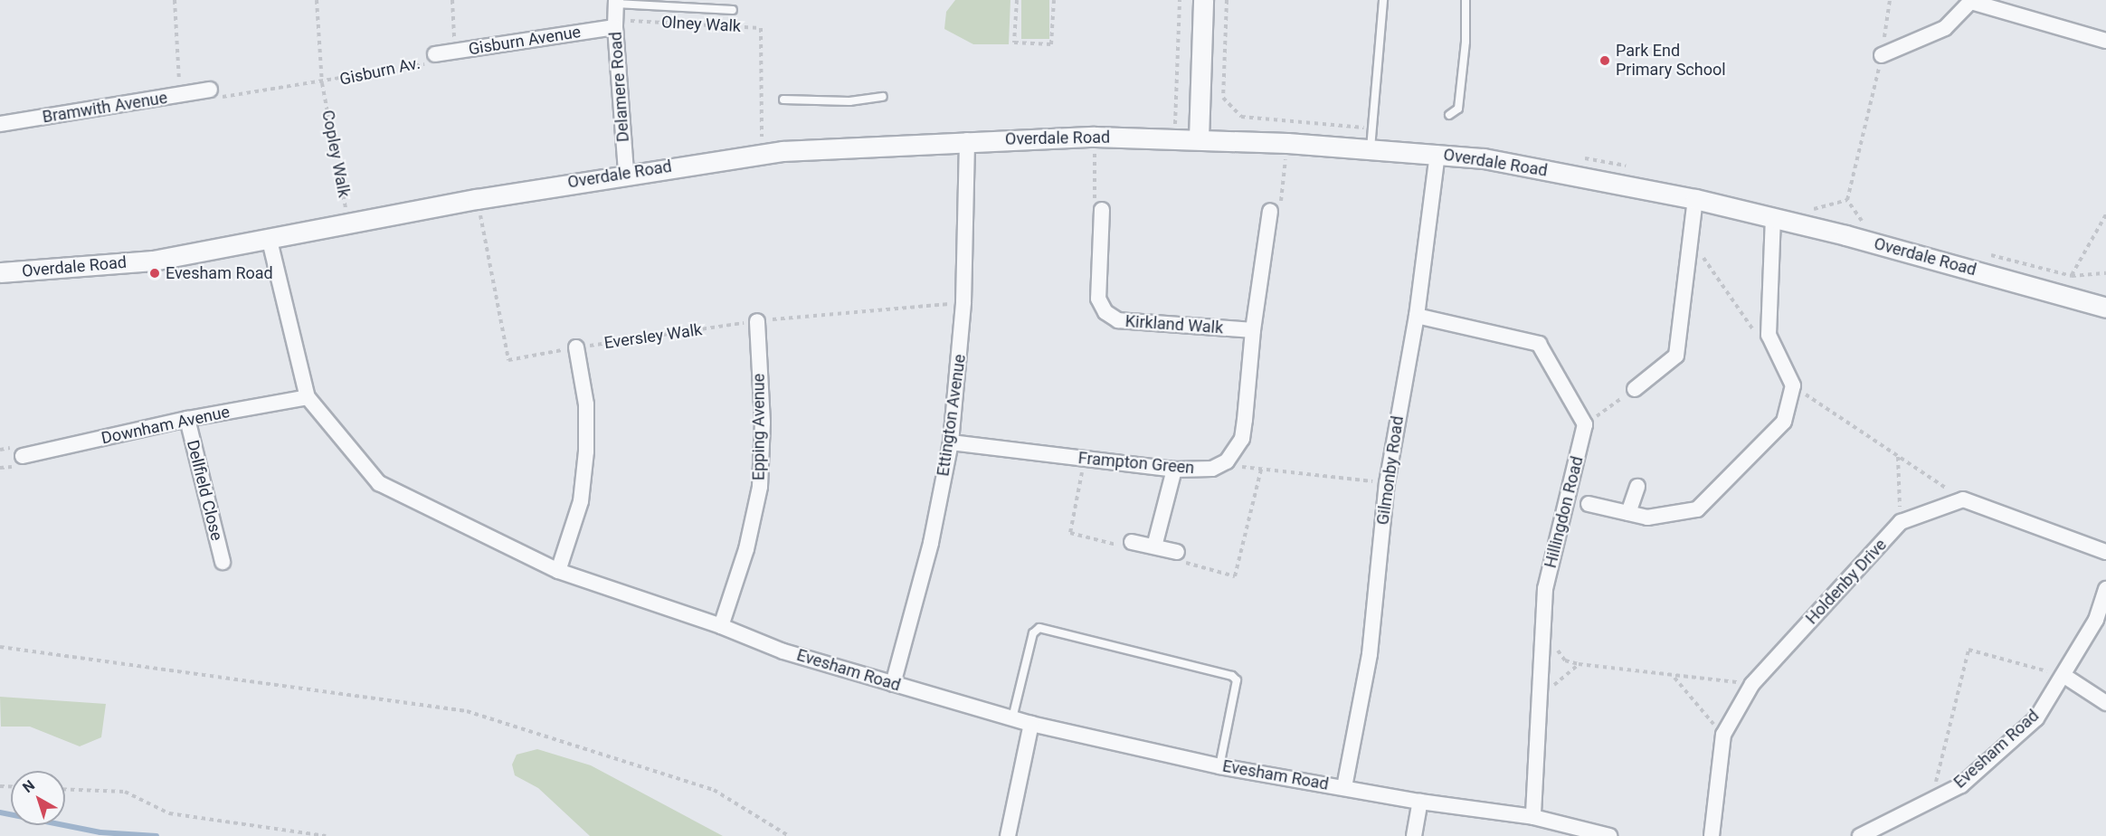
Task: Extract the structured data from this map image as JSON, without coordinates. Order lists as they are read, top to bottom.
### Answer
{
  "streets": {
    "street": [
      "Gisburn Avenue",
      "Delamere Road",
      "Bramwith Avenue",
      "Overdale Road",
      "Kirkland Walk",
      "Ettington Avenue",
      "Downham Avenue",
      "Epping Avenue",
      "Frampton Green",
      "Gilmonby Road",
      "Dellfield Close",
      "Hillingdon Road",
      "Holdenby Drive",
      "Evesham Road"
    ],
    "path": [
      "Olney Walk",
      "Gisburn Av.",
      "Copley Walk",
      "Eversley Walk"
    ]
  },
  "crossings": [
    ["Olney Walk", "Gisburn Avenue"],
    ["Olney Walk", "Delamere Road"],
    ["Olney Walk", "Overdale Road"],
    ["Gisburn Avenue", "Gisburn Av."],
    ["Gisburn Avenue", "Delamere Road"],
    ["Gisburn Av.", "Bramwith Avenue"],
    ["Gisburn Av.", "Copley Walk"],
    ["Delamere Road", "Overdale Road"],
    ["Overdale Road", "Copley Walk"],
    ["Overdale Road", "Eversley Walk"],
    ["Overdale Road", "Ettington Avenue"],
    ["Overdale Road", "Gilmonby Road"],
    ["Overdale Road", "Evesham Road"],
    ["Kirkland Walk", "Frampton Green"],
    ["Eversley Walk", "Ettington Avenue"],
    ["Eversley Walk", "Epping Avenue"],
    ["Ettington Avenue", "Frampton Green"],
    ["Ettington Avenue", "Evesham Road"],
    ["Downham Avenue", "Dellfield Close"],
    ["Downham Avenue", "Evesham Road"],
    ["Epping Avenue", "Evesham Road"],
    ["Gilmonby Road", "Evesham Road"],
    ["Hillingdon Road", "Evesham Road"]
  ],
  "places": ["Park End Primary School", "Evesham Road"],
  "north": "top left"
}
